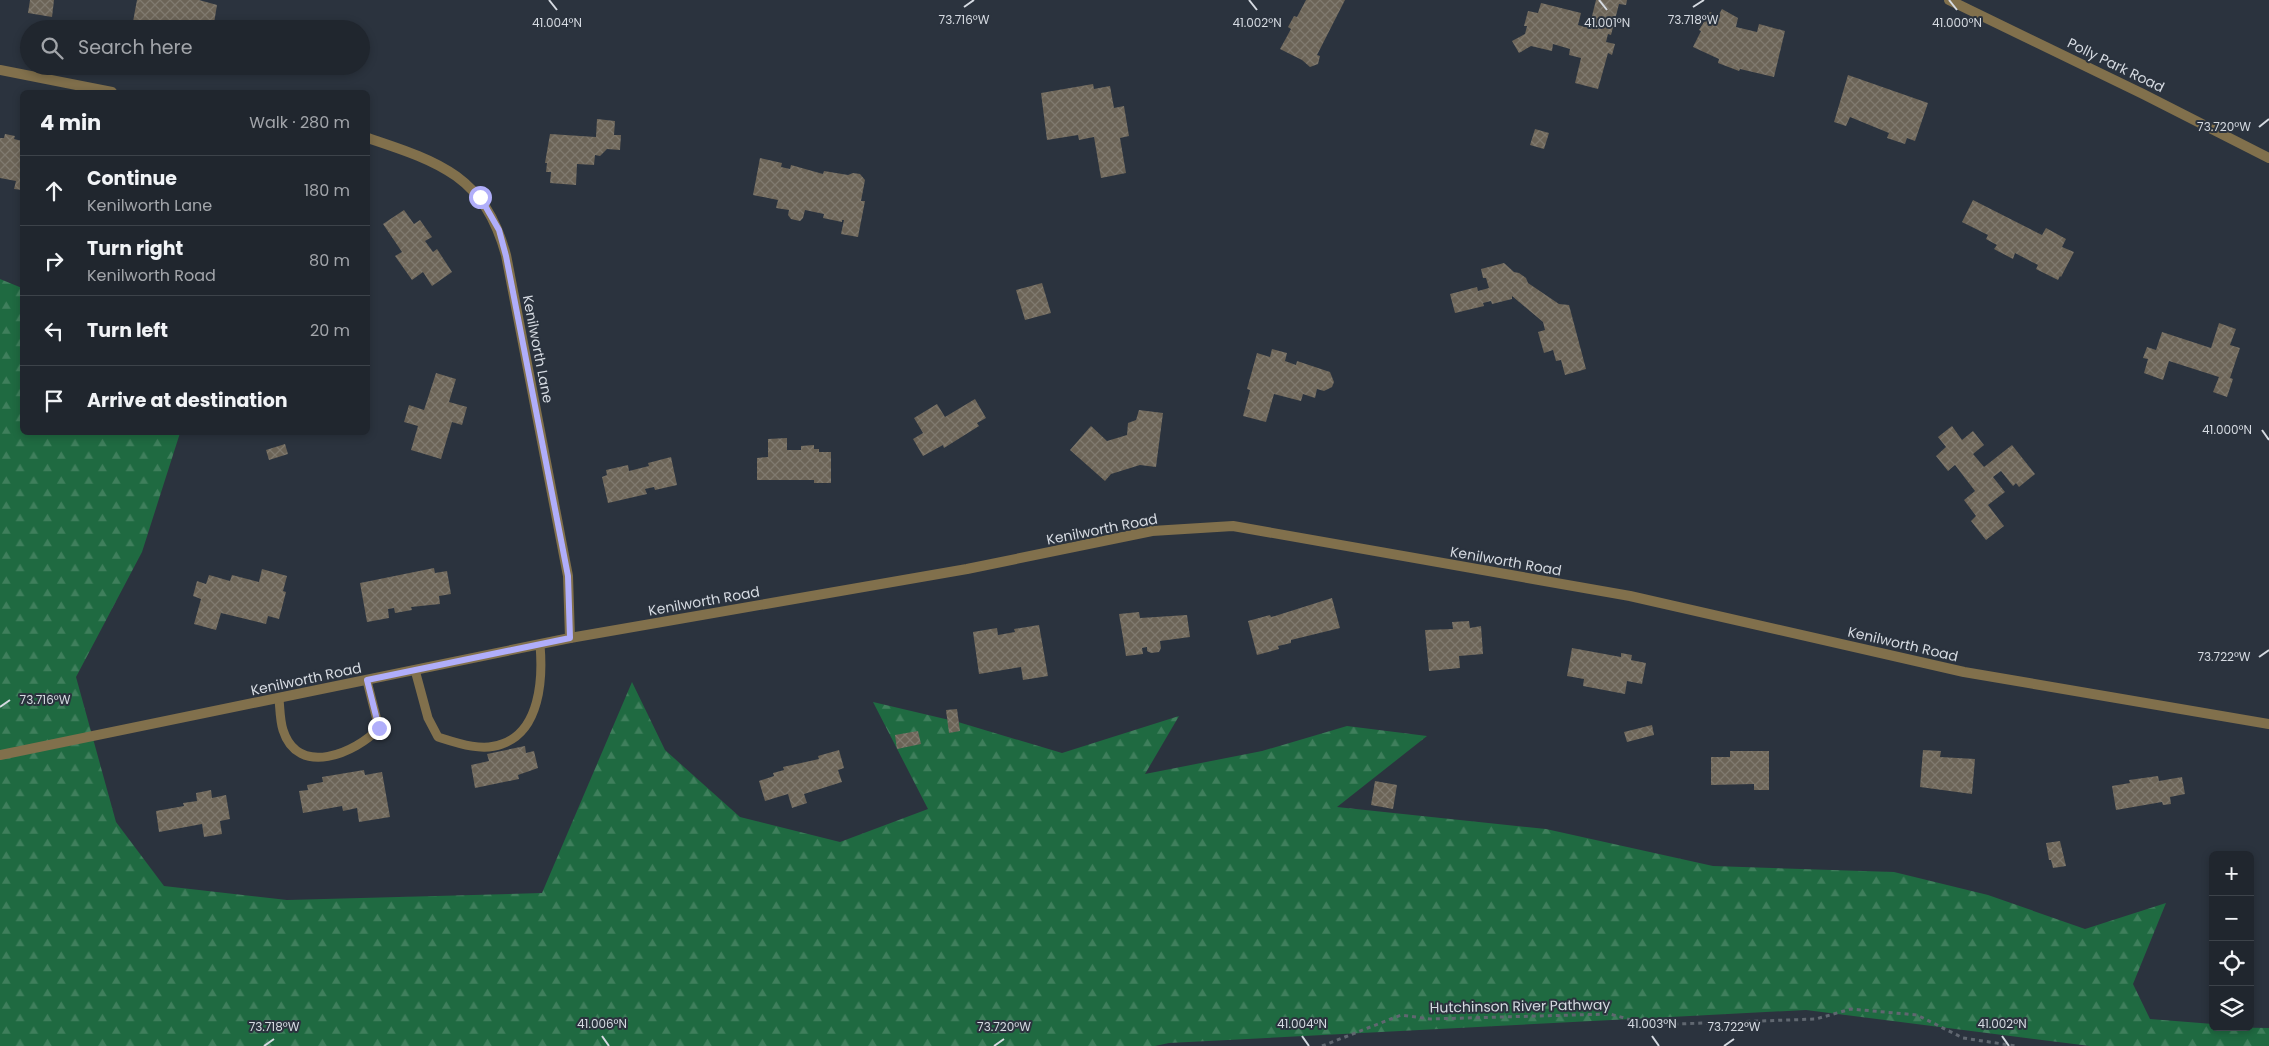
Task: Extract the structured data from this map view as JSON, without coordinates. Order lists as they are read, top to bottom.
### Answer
{
  "streets": {
    "street": ["Polly Park Road", "Kenilworth Lane", "Kenilworth Road"],
    "path": ["Hutchinson River Pathway"]
  },
  "crossings": [
    ["Kenilworth Lane", "Kenilworth Road"]
  ],
  "page": {
    "search": "Search here",
    "heading": ["4 min", "Walk · 280 m"],
    "list": [
      ["Continue", "Kenilworth Lane", "180 m"],
      ["Turn right", "Kenilworth Road", "80 m"],
      ["Turn left", "20 m"],
      "Arrive at destination"
    ],
    "map_buttons": ["+", "−"]
  },
  "coordinates": [
    "73.716°W",
    "73.718°W",
    "41.004°N",
    "41.002°N",
    "41.001°N",
    "41.000°N",
    "73.720°W",
    "73.722°W",
    "41.006°N",
    "41.003°N"
  ]
}
